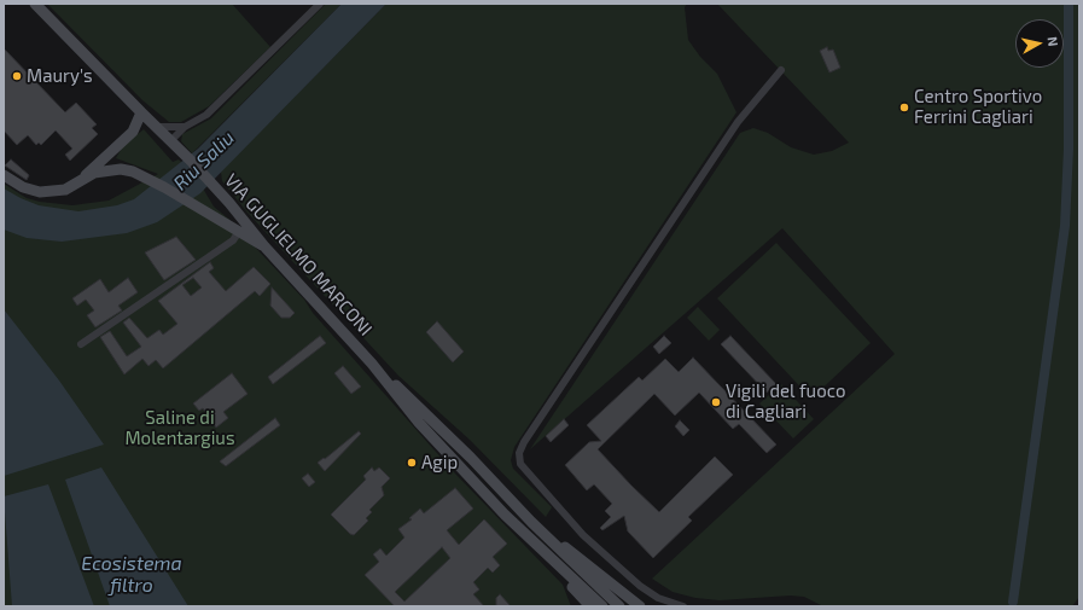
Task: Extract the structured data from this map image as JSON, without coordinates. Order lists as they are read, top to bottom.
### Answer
{
  "streets": {
    "main road": ["VIA GUGLIELMO MARCONI"]
  },
  "water": ["Riu Saliu", "Ecosistema filtro"],
  "parks": ["Saline di Molentargius"],
  "places": [
    "Maury's",
    "Centro Sportivo Ferrini Cagliari",
    "Vigili del fuoco di Cagliari",
    "Agip"
  ],
  "north": "right"
}
